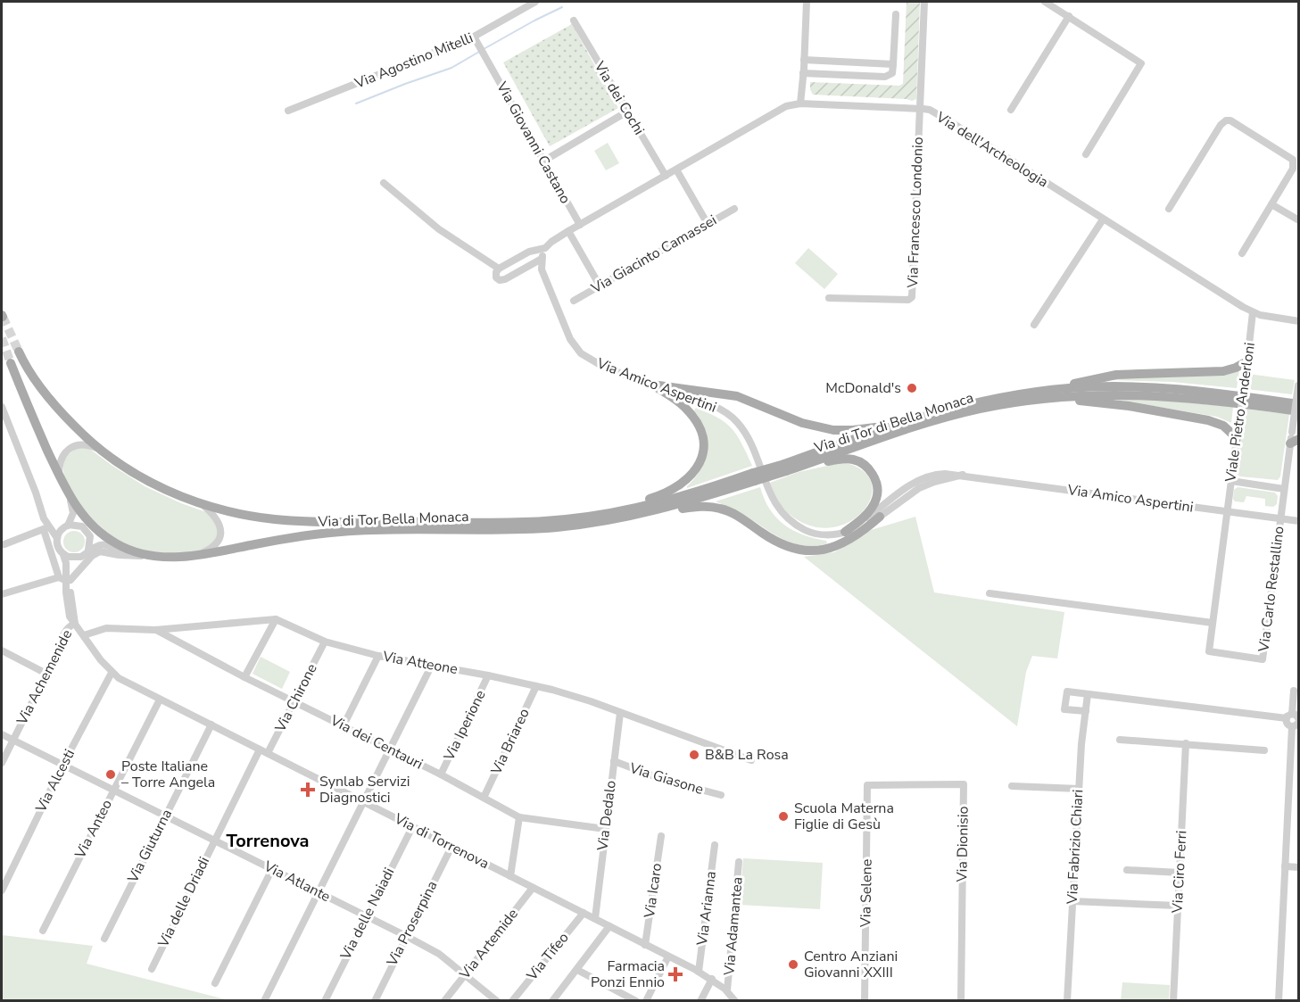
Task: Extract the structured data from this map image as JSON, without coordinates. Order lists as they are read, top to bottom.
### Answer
{
  "streets": {
    "main road": ["Via di Tor di Bella Monaca", "Via di Tor Bella Monaca"],
    "street": [
      "Via Agostino Mitelli",
      "Via dei Cochi",
      "Via Giovanni Castano",
      "Via dell'Archeologia",
      "Via Francesco Londonio",
      "Via Giacinto Camassei",
      "Via Amico Aspertini",
      "Viale Pietro Anderloni",
      "Via Carlo Restallino",
      "Via Atteone",
      "Via Achemenide",
      "Via Chirone",
      "Via Iperione",
      "Via Briareo",
      "Via dei Centauri",
      "Via Giasone",
      "Via Alcesti",
      "Via Dedalo",
      "Via Anteo",
      "Via di Torrenova",
      "Via Dionisio",
      "Via Giuturna",
      "Via Fabrizio Chiari",
      "Via Ciro Ferri",
      "Via Atlante",
      "Via Icaro",
      "Via Selene",
      "Via delle Driadi",
      "Via Arianna",
      "Via delle Naiadi",
      "Via Proserpina",
      "Via Adamantea",
      "Via Artemide",
      "Via Tifeo"
    ]
  },
  "crossings": [
    ["Via Agostino Mitelli", "Via Giovanni Castano"],
    ["Via dei Cochi", "Via dell'Archeologia"],
    ["Via Giovanni Castano", "Via dell'Archeologia"],
    ["Via dell'Archeologia", "Via Francesco Londonio"],
    ["Via dell'Archeologia", "Via Amico Aspertini"],
    ["Via dell'Archeologia", "Viale Pietro Anderloni"],
    ["Via Amico Aspertini", "Viale Pietro Anderloni"],
    ["Via Amico Aspertini", "Via Carlo Restallino"],
    ["Viale Pietro Anderloni", "Via Carlo Restallino"],
    ["Via di Tor di Bella Monaca", "Via di Tor Bella Monaca"],
    ["Via Atteone", "Via Chirone"],
    ["Via Atteone", "Via Iperione"],
    ["Via Atteone", "Via Briareo"],
    ["Via Atteone", "Via dei Centauri"],
    ["Via Atteone", "Via Dedalo"],
    ["Via Atteone", "Via di Torrenova"],
    ["Via Achemenide", "Via di Torrenova"],
    ["Via Achemenide", "Via Atlante"],
    ["Via Chirone", "Via dei Centauri"],
    ["Via Chirone", "Via di Torrenova"],
    ["Via Iperione", "Via dei Centauri"],
    ["Via Briareo", "Via dei Centauri"],
    ["Via dei Centauri", "Via Dedalo"],
    ["Via Giasone", "Via Dedalo"],
    ["Via Alcesti", "Via di Torrenova"],
    ["Via Alcesti", "Via Atlante"],
    ["Via Dedalo", "Via di Torrenova"],
    ["Via Anteo", "Via di Torrenova"],
    ["Via Anteo", "Via Atlante"],
    ["Via di Torrenova", "Via Giuturna"],
    ["Via di Torrenova", "Via Icaro"],
    ["Via di Torrenova", "Via delle Driadi"],
    ["Via di Torrenova", "Via Arianna"],
    ["Via di Torrenova", "Via delle Naiadi"],
    ["Via di Torrenova", "Via Proserpina"],
    ["Via di Torrenova", "Via Adamantea"],
    ["Via di Torrenova", "Via Artemide"],
    ["Via di Torrenova", "Via Tifeo"],
    ["Via Dionisio", "Via Selene"],
    ["Via Giuturna", "Via Atlante"],
    ["Via Atlante", "Via delle Driadi"],
    ["Via Atlante", "Via delle Naiadi"],
    ["Via Atlante", "Via Proserpina"],
    ["Via Atlante", "Via Artemide"]
  ],
  "districts": ["Torrenova"],
  "places": {
    "other": [
      "McDonald's",
      "B&B La Rosa",
      "Poste Italiane – Torre Angela",
      "Scuola Materna Figlie di Gesù",
      "Centro Anziani Giovanni XXIII"
    ],
    "health": ["Synlab Servizi Diagnostici", "Farmacia Ponzi Ennio"]
  }
}
